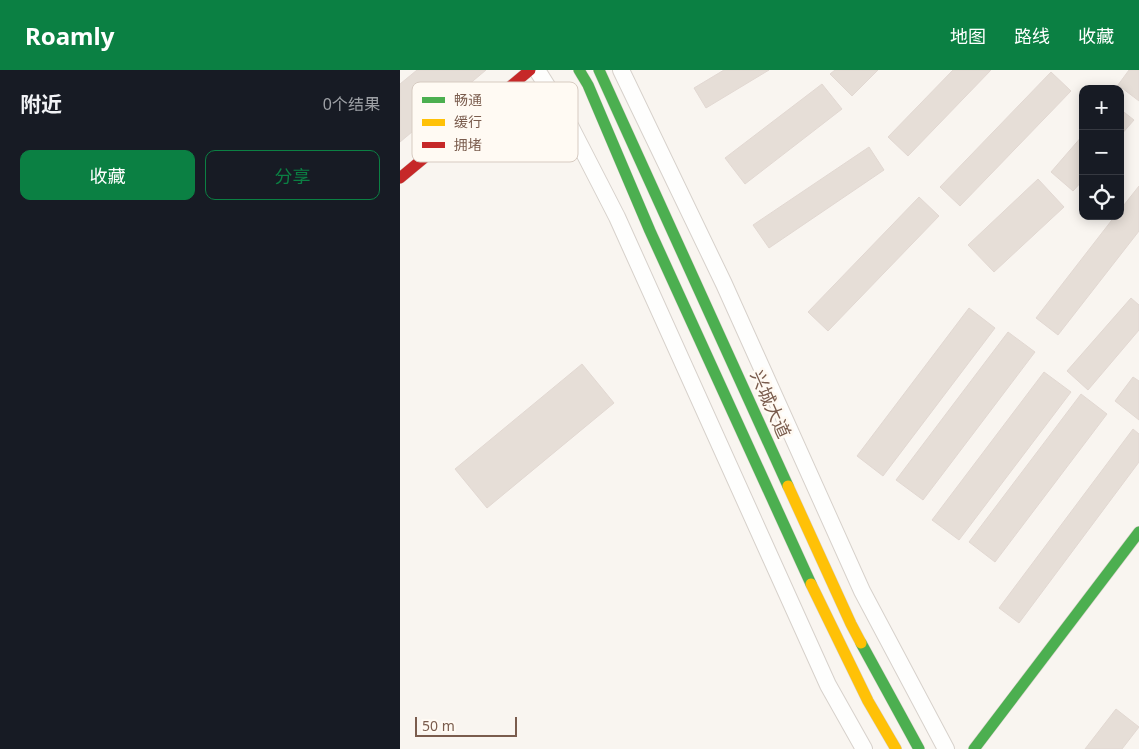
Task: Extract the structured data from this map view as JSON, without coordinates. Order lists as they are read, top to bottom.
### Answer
{
  "streets": {
    "main road": ["兴城大道"]
  },
  "legend": ["畅通", "缓行", "拥堵"],
  "scale_bar": "50 m",
  "page": {
    "header": "Roamly",
    "nav": ["地图", "路线", "收藏"],
    "heading": ["附近", "0个结果"],
    "map_buttons": ["+", "−"],
    "buttons": ["收藏", "分享"],
    "scale": "50 m"
  }
}
